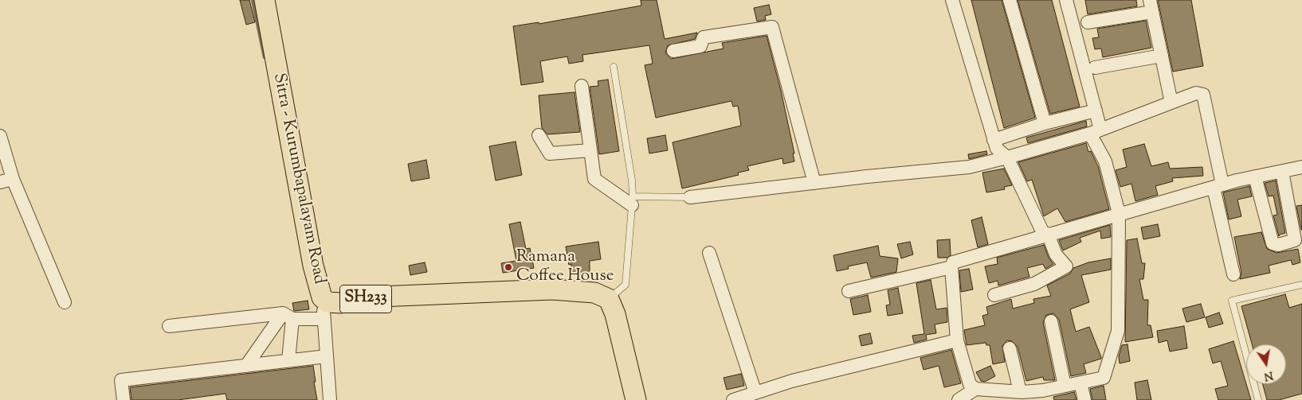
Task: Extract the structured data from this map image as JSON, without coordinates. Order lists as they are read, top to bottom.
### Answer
{
  "streets": {
    "main road": ["Sitra - Kurumbapalayam Road", "SH233"]
  },
  "places": ["Ramana Coffee House"],
  "north": "bottom"
}
